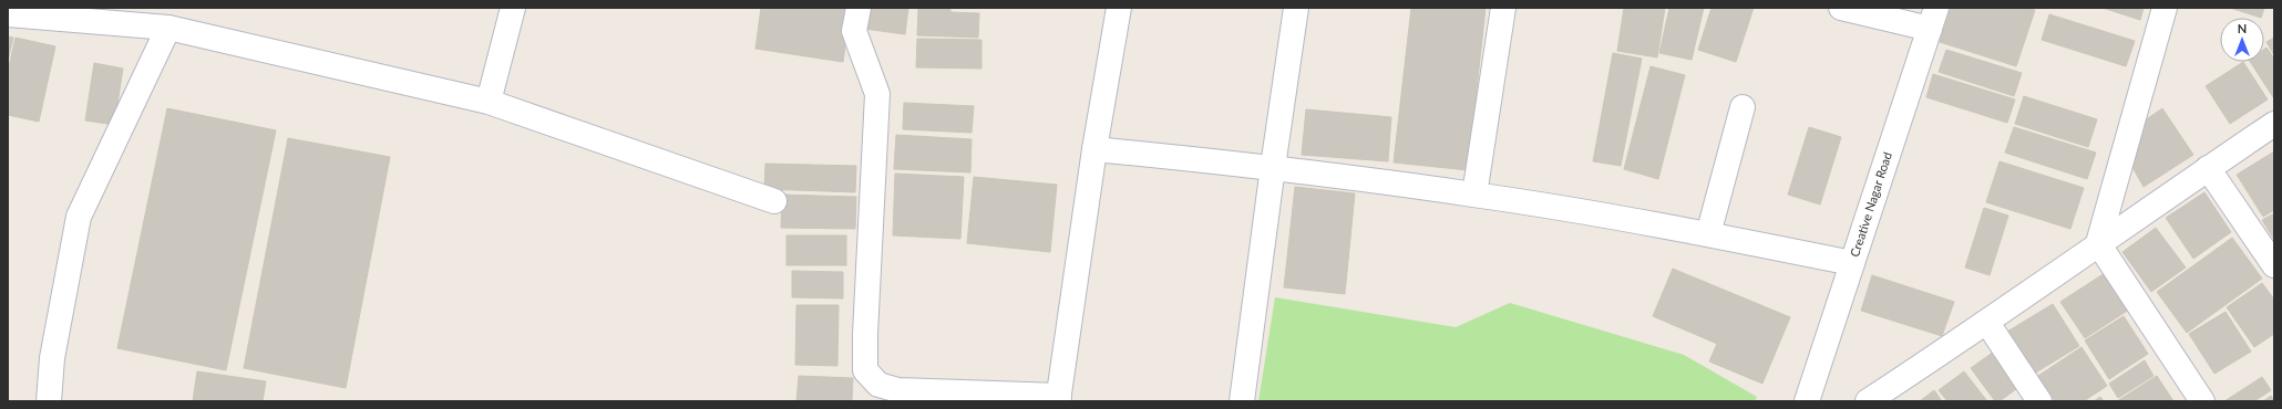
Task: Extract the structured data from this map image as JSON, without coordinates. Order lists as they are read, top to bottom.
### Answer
{
  "streets": {
    "street": ["Creative Nagar Road"]
  },
  "north": "top"
}
